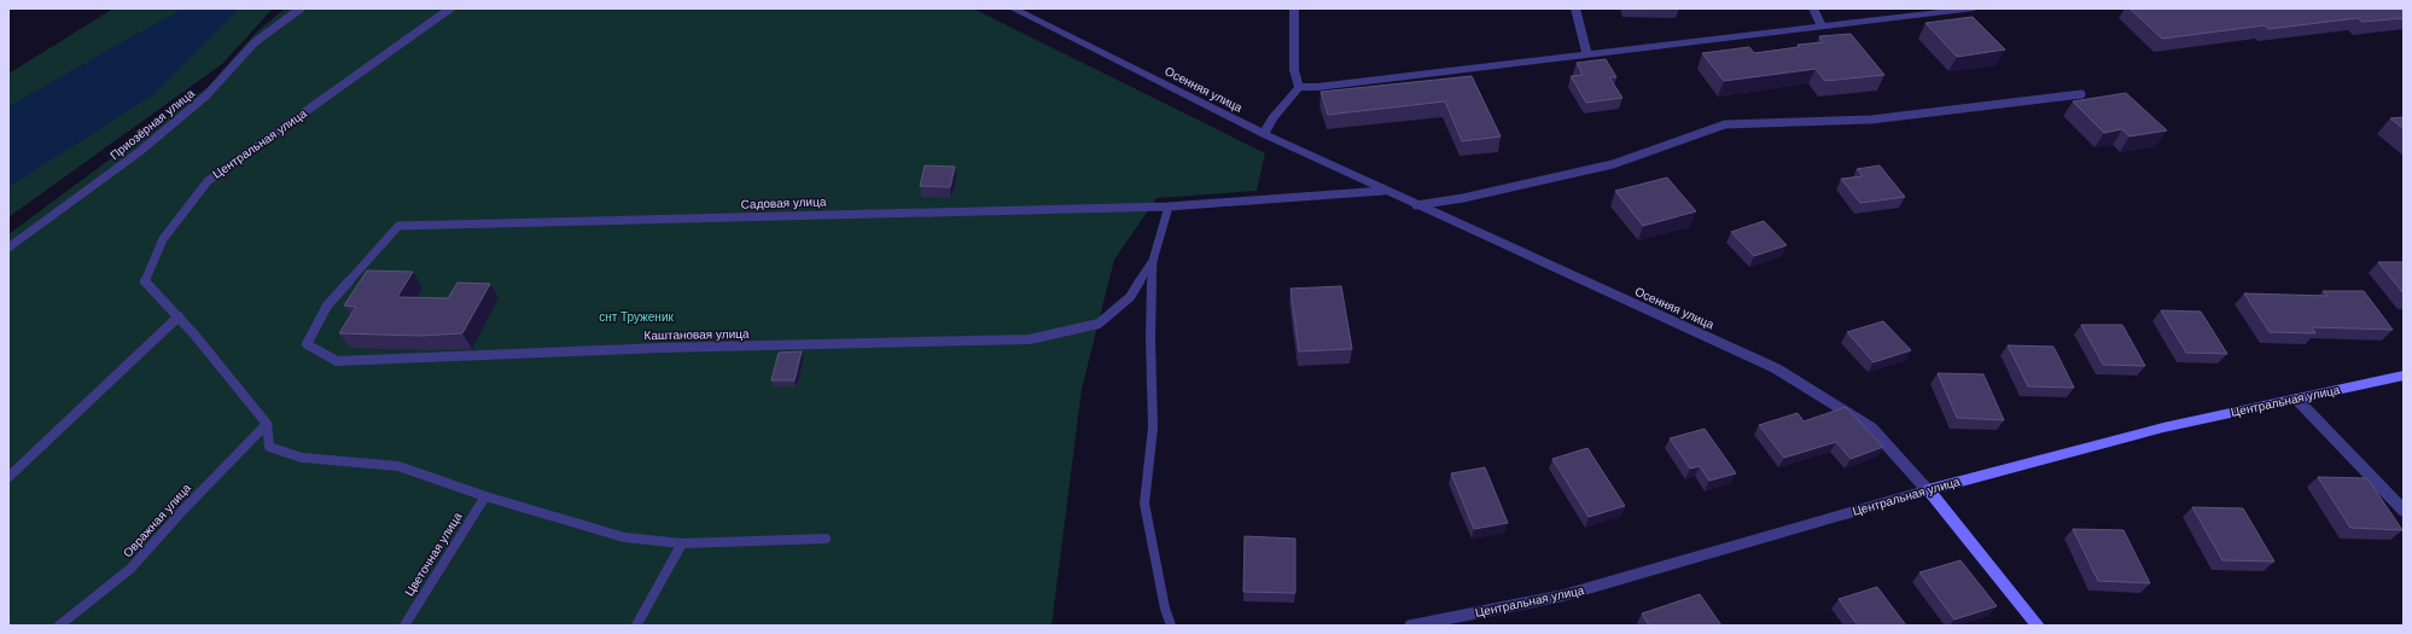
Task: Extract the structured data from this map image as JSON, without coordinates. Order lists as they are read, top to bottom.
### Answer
{
  "streets": {
    "street": ["Осенняя улица", "Центральная улица"],
    "lane": [
      "Приозёрная улица",
      "Садовая улица",
      "Каштановая улица",
      "Овражная улица",
      "Цветочная улица"
    ]
  },
  "crossings": [
    ["Осенняя улица", "Центральная улица"],
    ["Осенняя улица", "Садовая улица"],
    ["Осенняя улица", "Каштановая улица"],
    ["Садовая улица", "Каштановая улица"]
  ],
  "parks": ["снт Труженик"]
}
